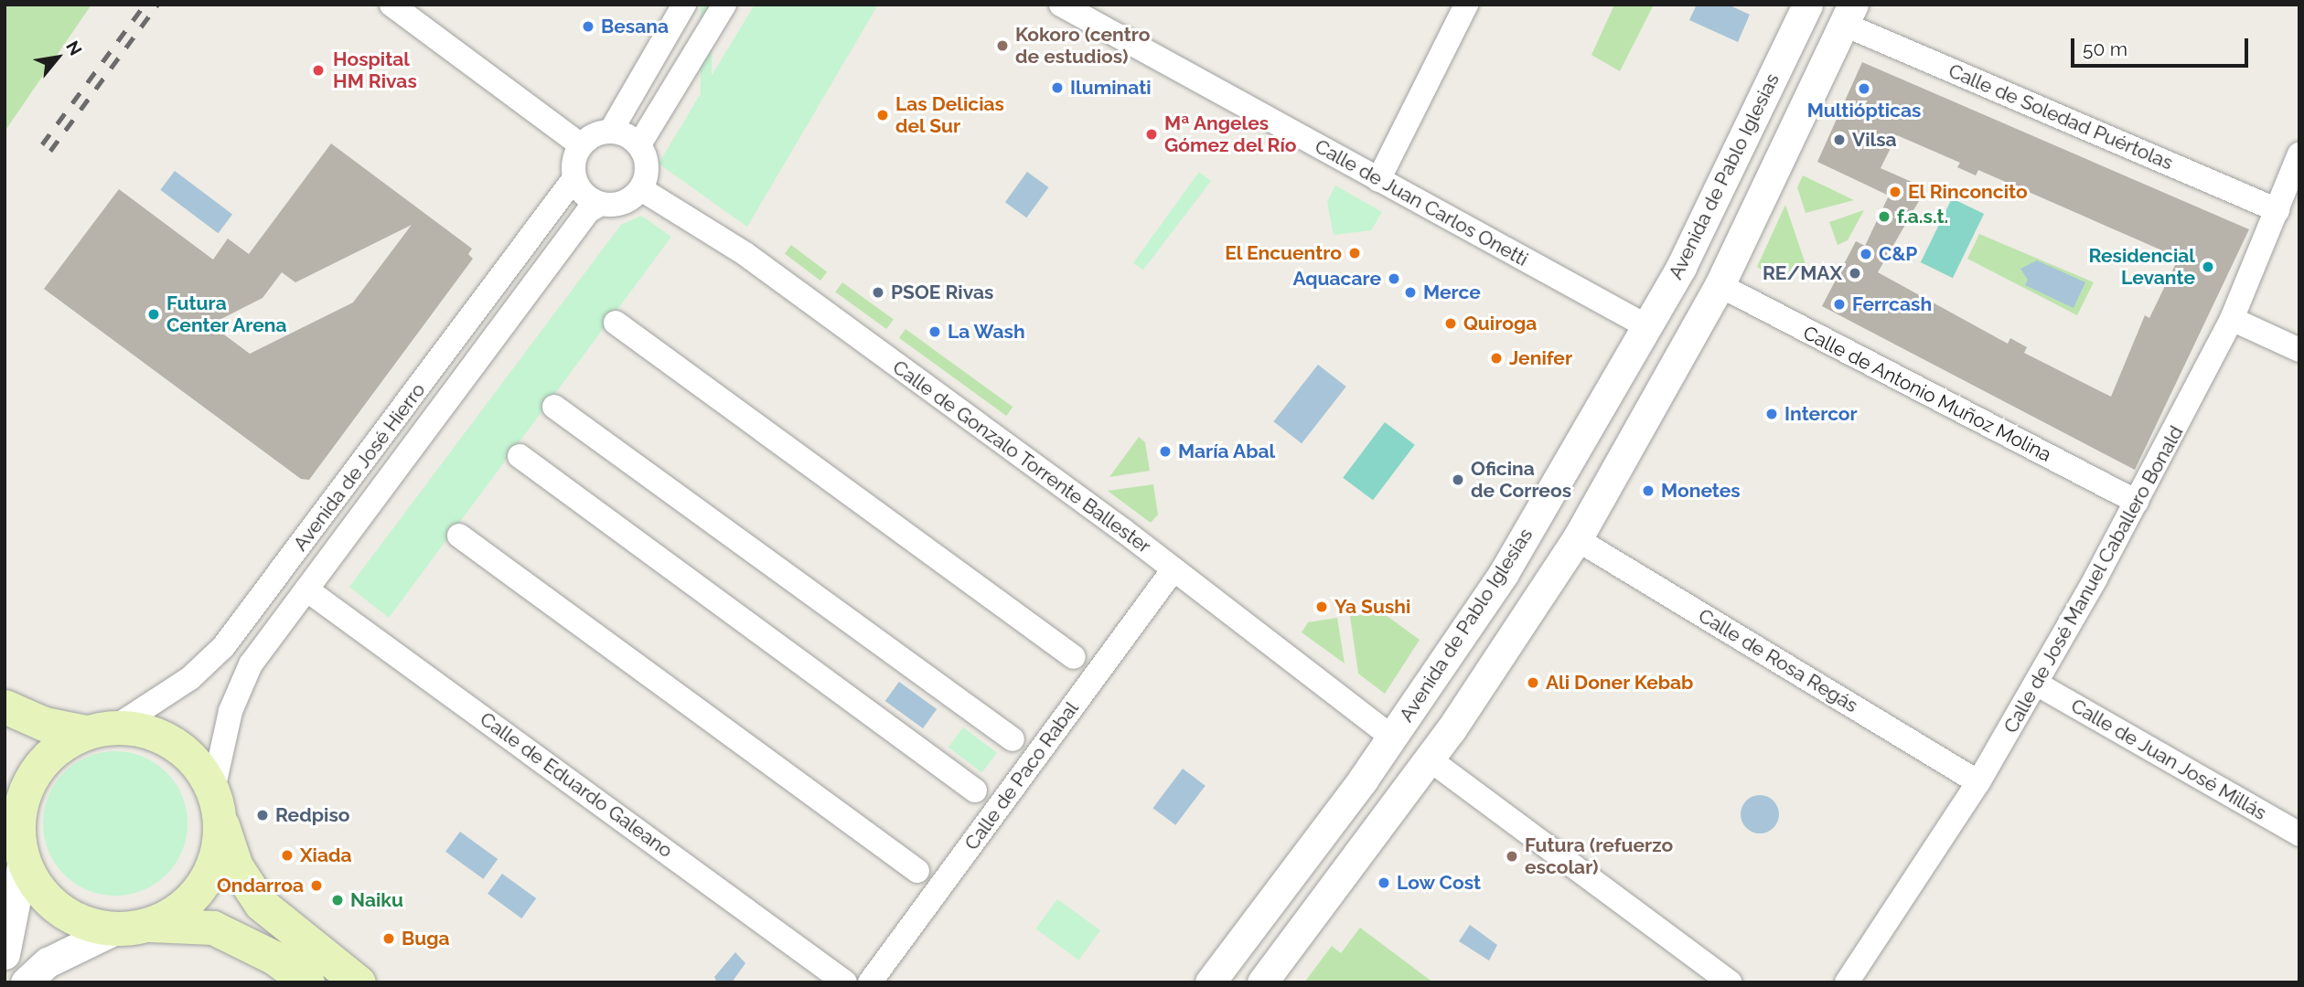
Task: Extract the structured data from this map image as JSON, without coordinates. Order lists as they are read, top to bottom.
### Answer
{
  "streets": {
    "street": [
      "Calle de Soledad Puértolas",
      "Avenida de Pablo Iglesias",
      "Calle de Juan Carlos Onetti",
      "Calle de Antonio Muñoz Molina",
      "Calle de Gonzalo Torrente Ballester",
      "Avenida de José Hierro",
      "Calle de José Manuel Caballero Bonald",
      "Calle de Rosa Regás",
      "Calle de Juan José Millás",
      "Calle de Paco Rabal",
      "Calle de Eduardo Galeano"
    ]
  },
  "crossings": [
    ["Calle de Soledad Puértolas", "Calle de José Manuel Caballero Bonald"],
    ["Avenida de Pablo Iglesias", "Calle de Juan Carlos Onetti"],
    ["Avenida de Pablo Iglesias", "Calle de Gonzalo Torrente Ballester"],
    ["Calle de Antonio Muñoz Molina", "Calle de José Manuel Caballero Bonald"],
    ["Calle de Gonzalo Torrente Ballester", "Avenida de José Hierro"],
    ["Calle de Gonzalo Torrente Ballester", "Calle de Paco Rabal"],
    ["Avenida de José Hierro", "Calle de Eduardo Galeano"],
    ["Calle de José Manuel Caballero Bonald", "Calle de Rosa Regás"],
    ["Calle de José Manuel Caballero Bonald", "Calle de Juan José Millás"]
  ],
  "places": [
    "Besana",
    "Kokoro (centro de estudios)",
    "Hospital HM Rivas",
    "Iluminati",
    "Multiópticas",
    "Las Delicias del Sur",
    "Mª Angeles Gómez del Río",
    "Vilsa",
    "El Rinconcito",
    "f.a.s.t.",
    "El Encuentro",
    "C&P",
    "Residencial Levante",
    "RE/MAX",
    "Aquacare",
    "PSOE Rivas",
    "Merce",
    "Ferrcash",
    "Futura Center Arena",
    "Quiroga",
    "La Wash",
    "Jenifer",
    "Intercor",
    "María Abal",
    "Oficina de Correos",
    "Monetes",
    "Ya Sushi",
    "Ali Doner Kebab",
    "Redpiso",
    "Xiada",
    "Futura (refuerzo escolar)",
    "Low Cost",
    "Ondarroa",
    "Naiku",
    "Buga"
  ],
  "scale_bar": "50 m",
  "north": "top right"
}
